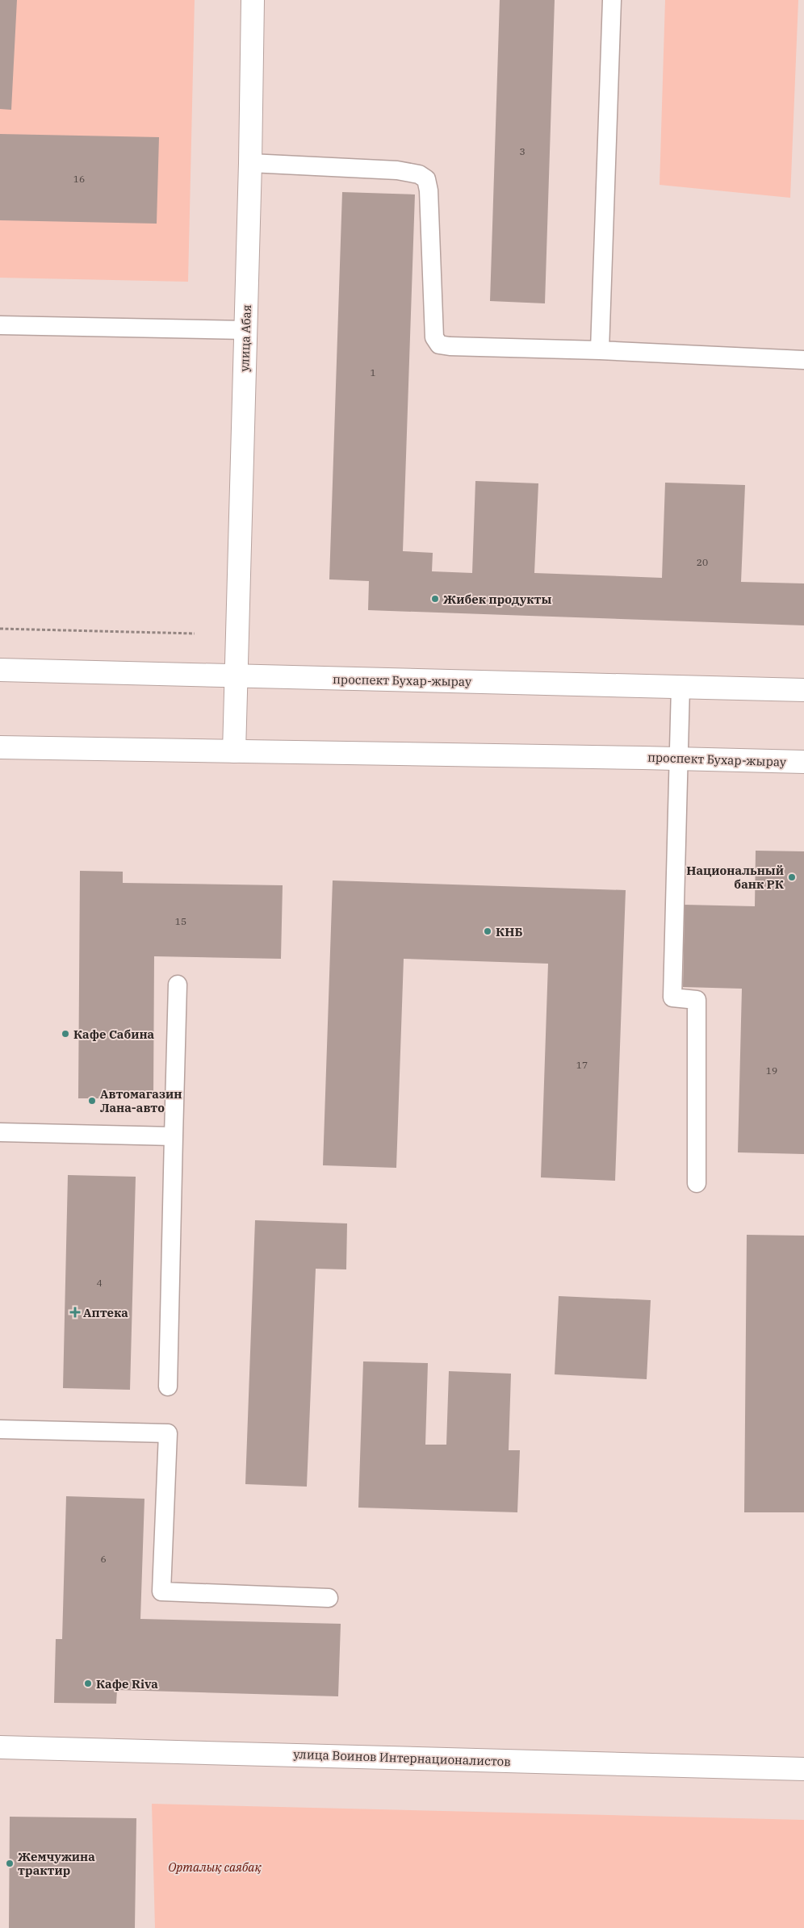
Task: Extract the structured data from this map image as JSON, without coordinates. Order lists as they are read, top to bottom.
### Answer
{
  "streets": {
    "main road": ["улица Абая", "проспект Бухар-жырау", "улица Воинов Интернационалистов"]
  },
  "crossings": [
    ["улица Абая", "проспект Бухар-жырау"]
  ],
  "parks": ["Орталық саябақ"],
  "places": {
    "other": [
      "Жибек продукты",
      "Национальный банк РК",
      "КНБ",
      "Кафе Сабина",
      "Автомагазин Лана-авто",
      "Кафе Riva",
      "Жемчужина трактир"
    ],
    "health": ["Аптека"]
  },
  "house_numbers": [
    "3",
    "16",
    "1",
    "20",
    "15",
    "17",
    "19",
    "4",
    "6"
  ]
}
